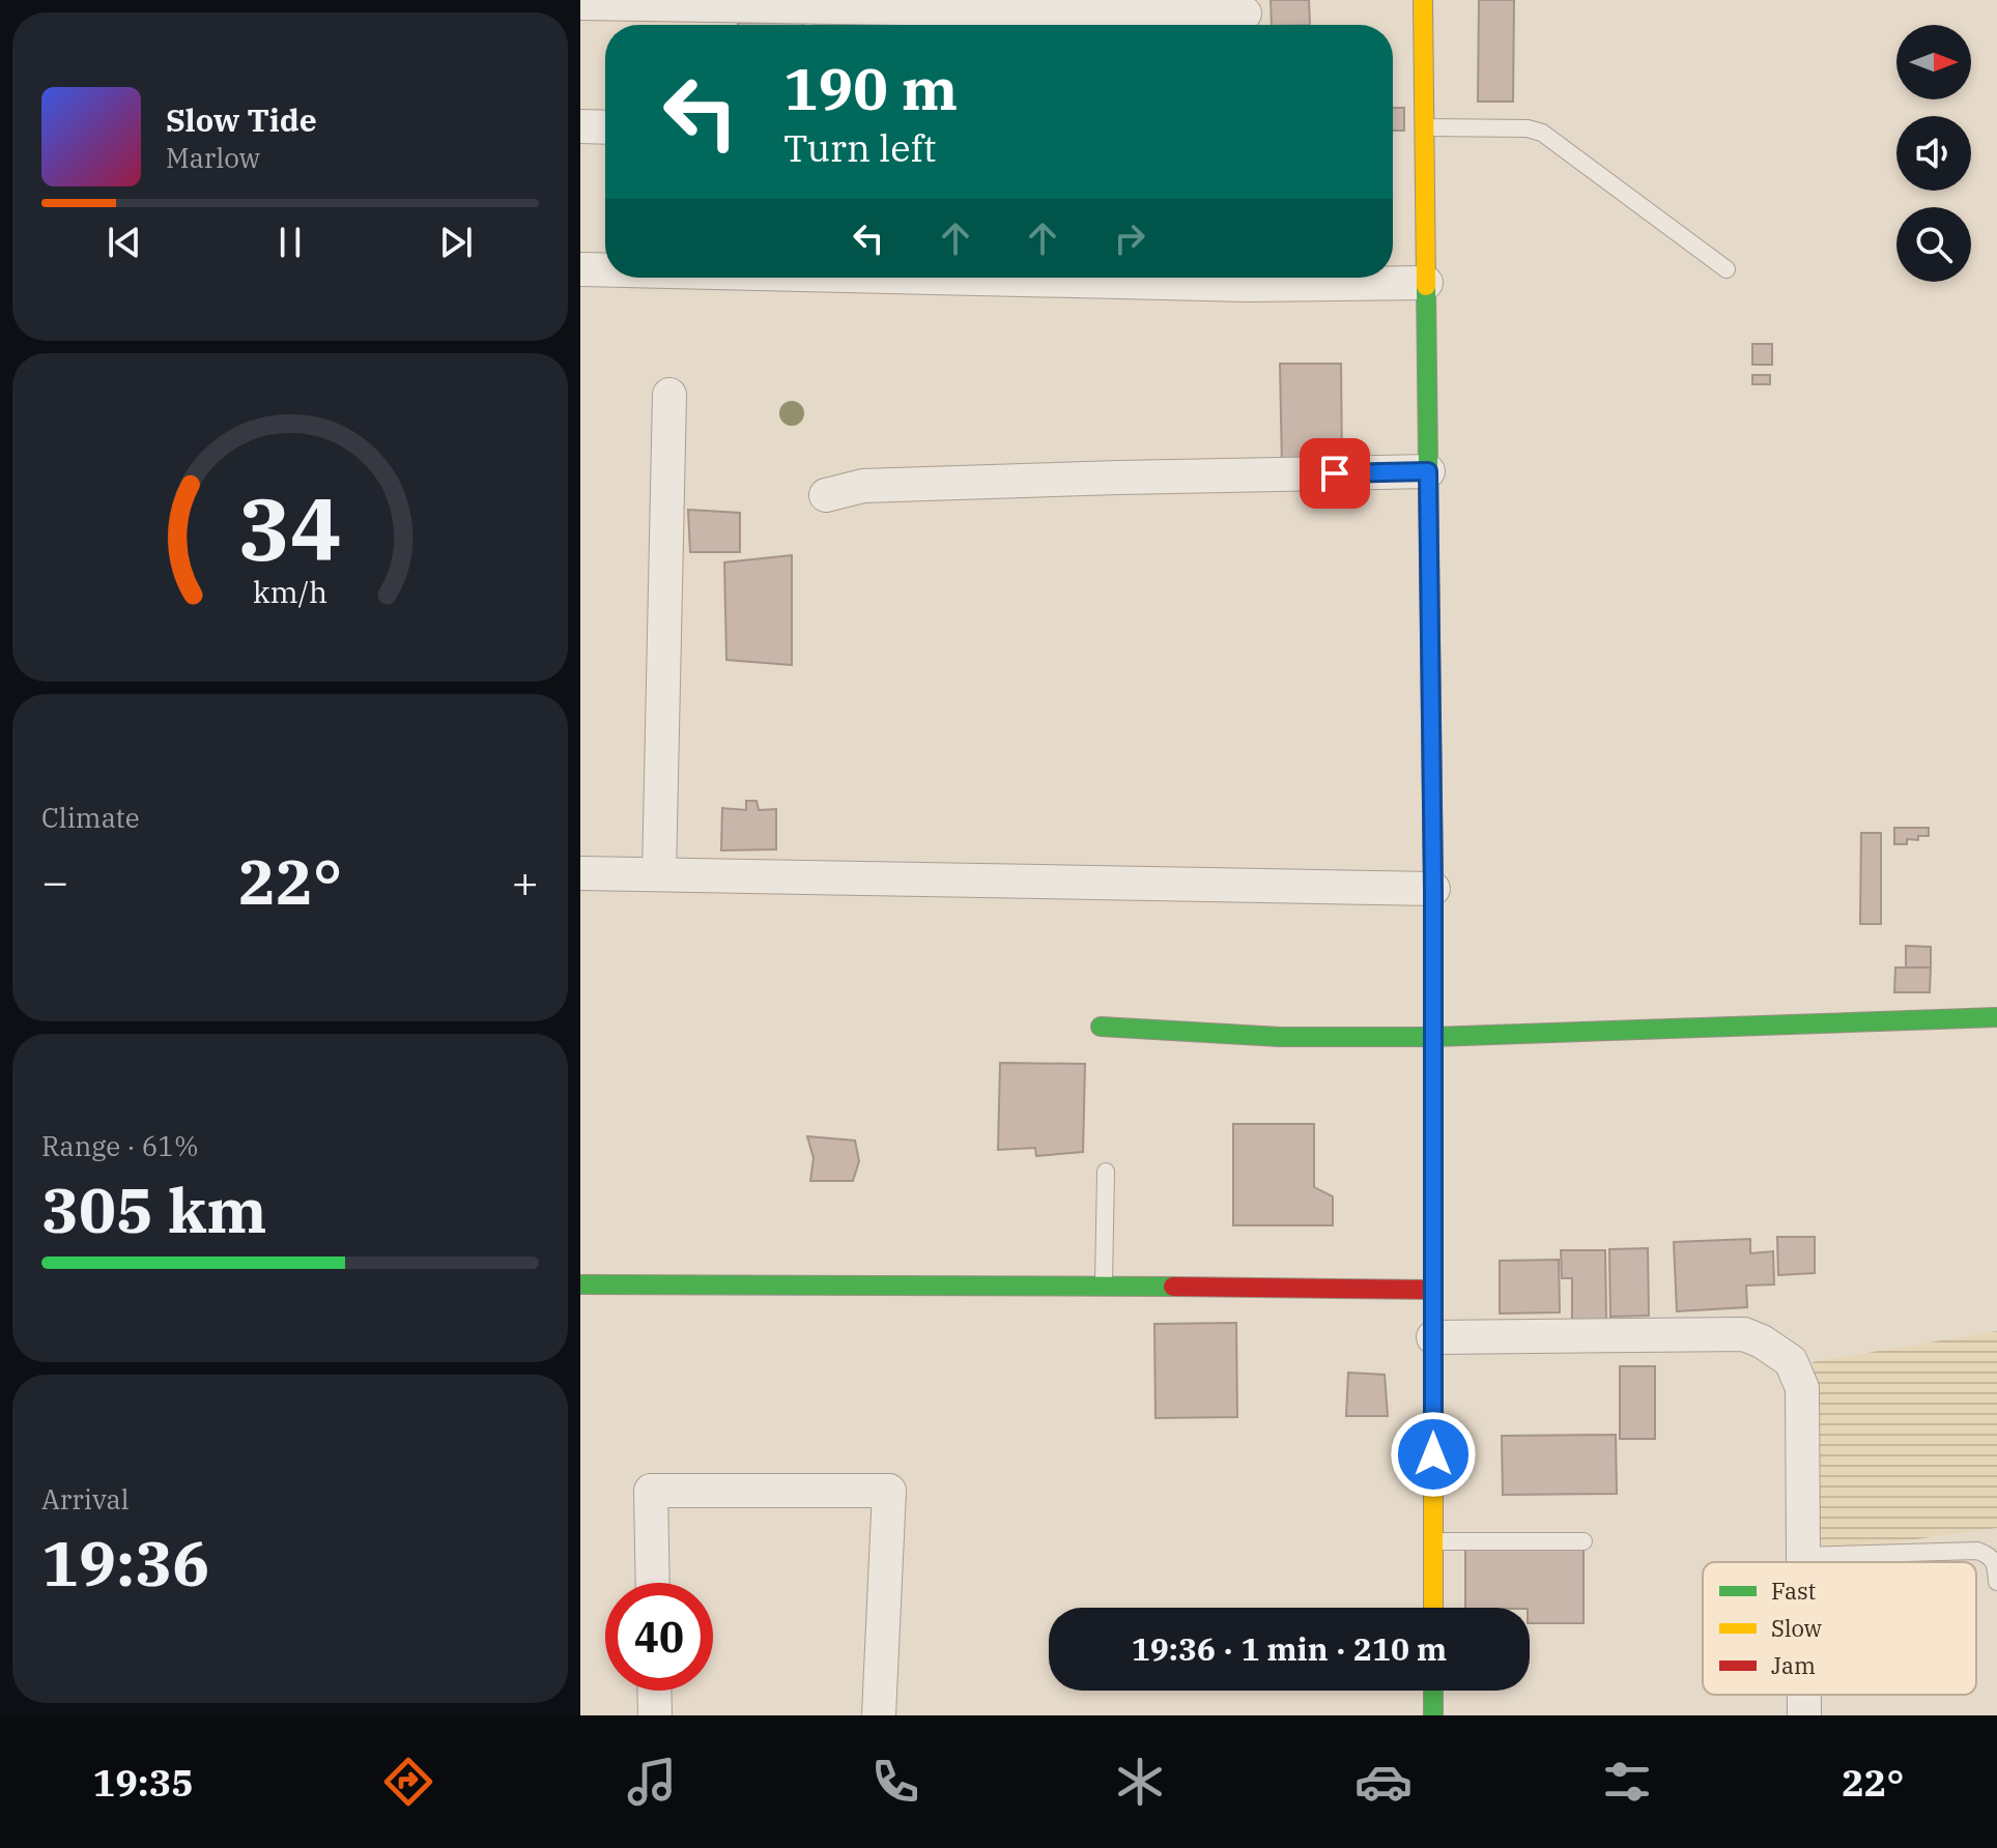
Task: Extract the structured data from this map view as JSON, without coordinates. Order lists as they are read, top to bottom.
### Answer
{
  "legend": ["Fast", "Slow", "Jam"],
  "north": "right",
  "page": {
    "turn": ["190 m", "Turn left"],
    "song": ["Slow Tide", "Marlow"],
    "tile": [
      "Climate",
      ["Range · 61%", "305 km"],
      ["Arrival", "19:36"]
    ],
    "heat": ["−", "22°", "+"],
    "limit": "40",
    "trip": "19:36 · 1 min · 210 m",
    "tabs": ["19:35", "22°"],
    "gauge": ["34", "km/h"]
  }
}
